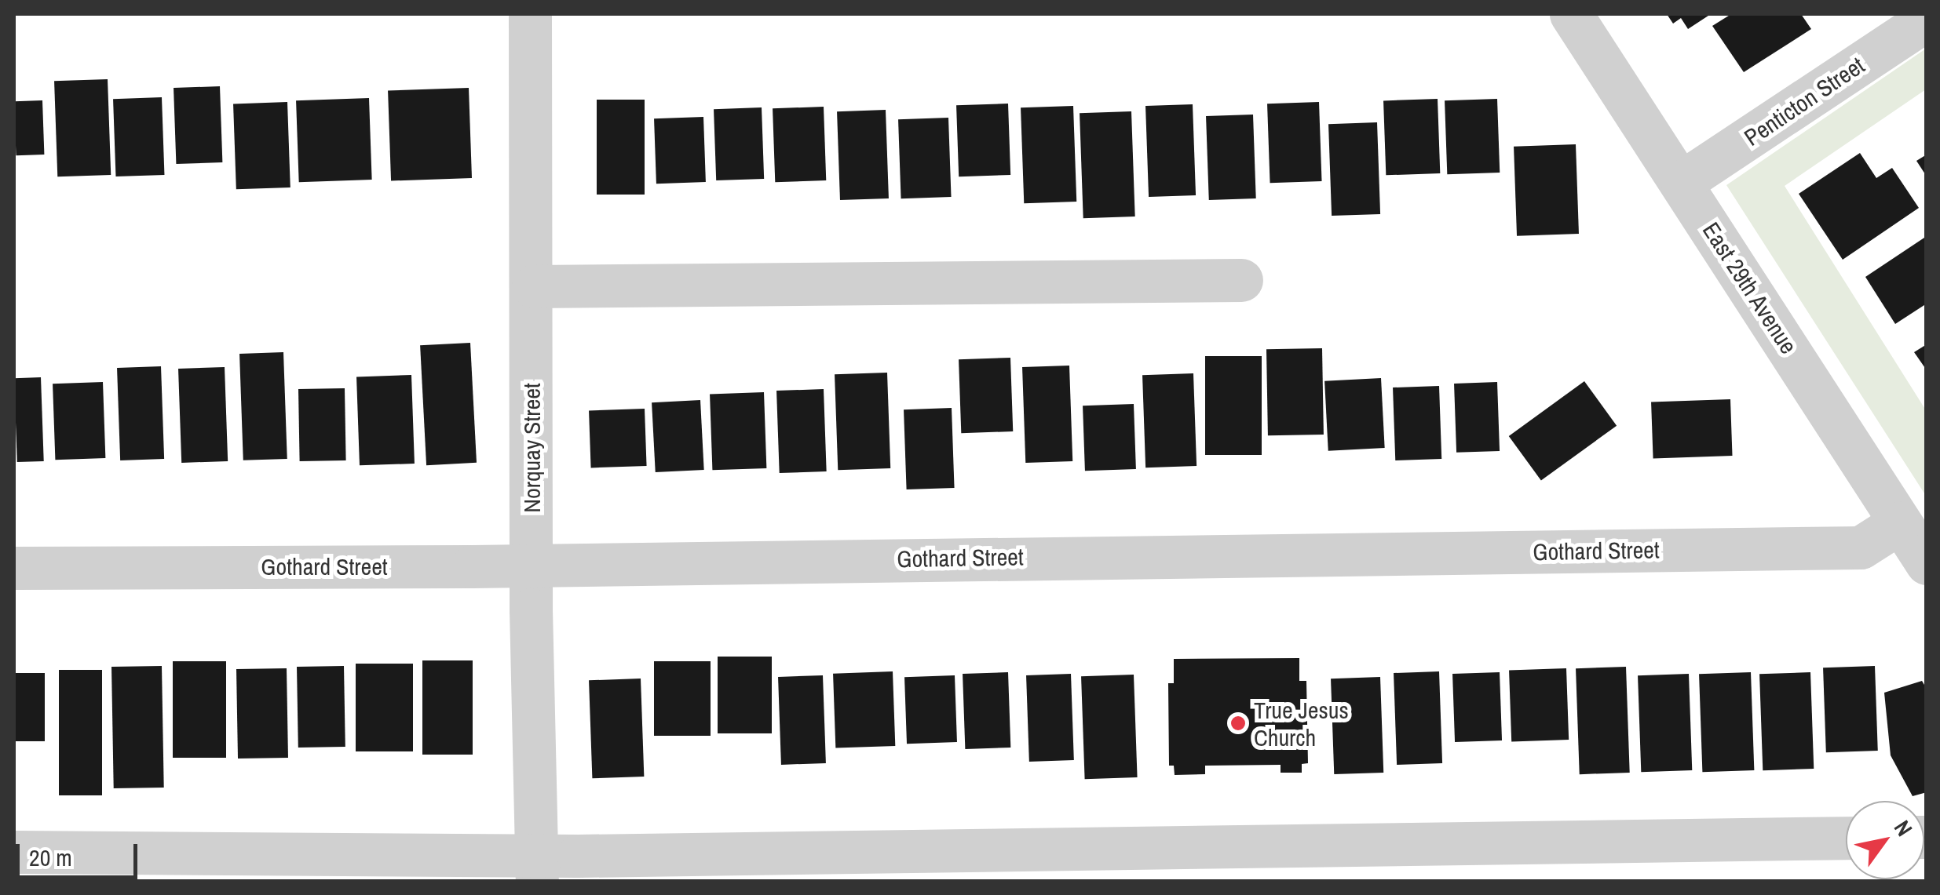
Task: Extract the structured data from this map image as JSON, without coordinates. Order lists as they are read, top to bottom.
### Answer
{
  "streets": {
    "street": [
      "Penticton Street",
      "East 29th Avenue",
      "Norquay Street",
      "Gothard Street"
    ]
  },
  "crossings": [
    ["Penticton Street", "East 29th Avenue"],
    ["East 29th Avenue", "Gothard Street"],
    ["Norquay Street", "Gothard Street"]
  ],
  "places": ["True Jesus Church"],
  "scale_bar": "20 m",
  "north": "top right"
}
